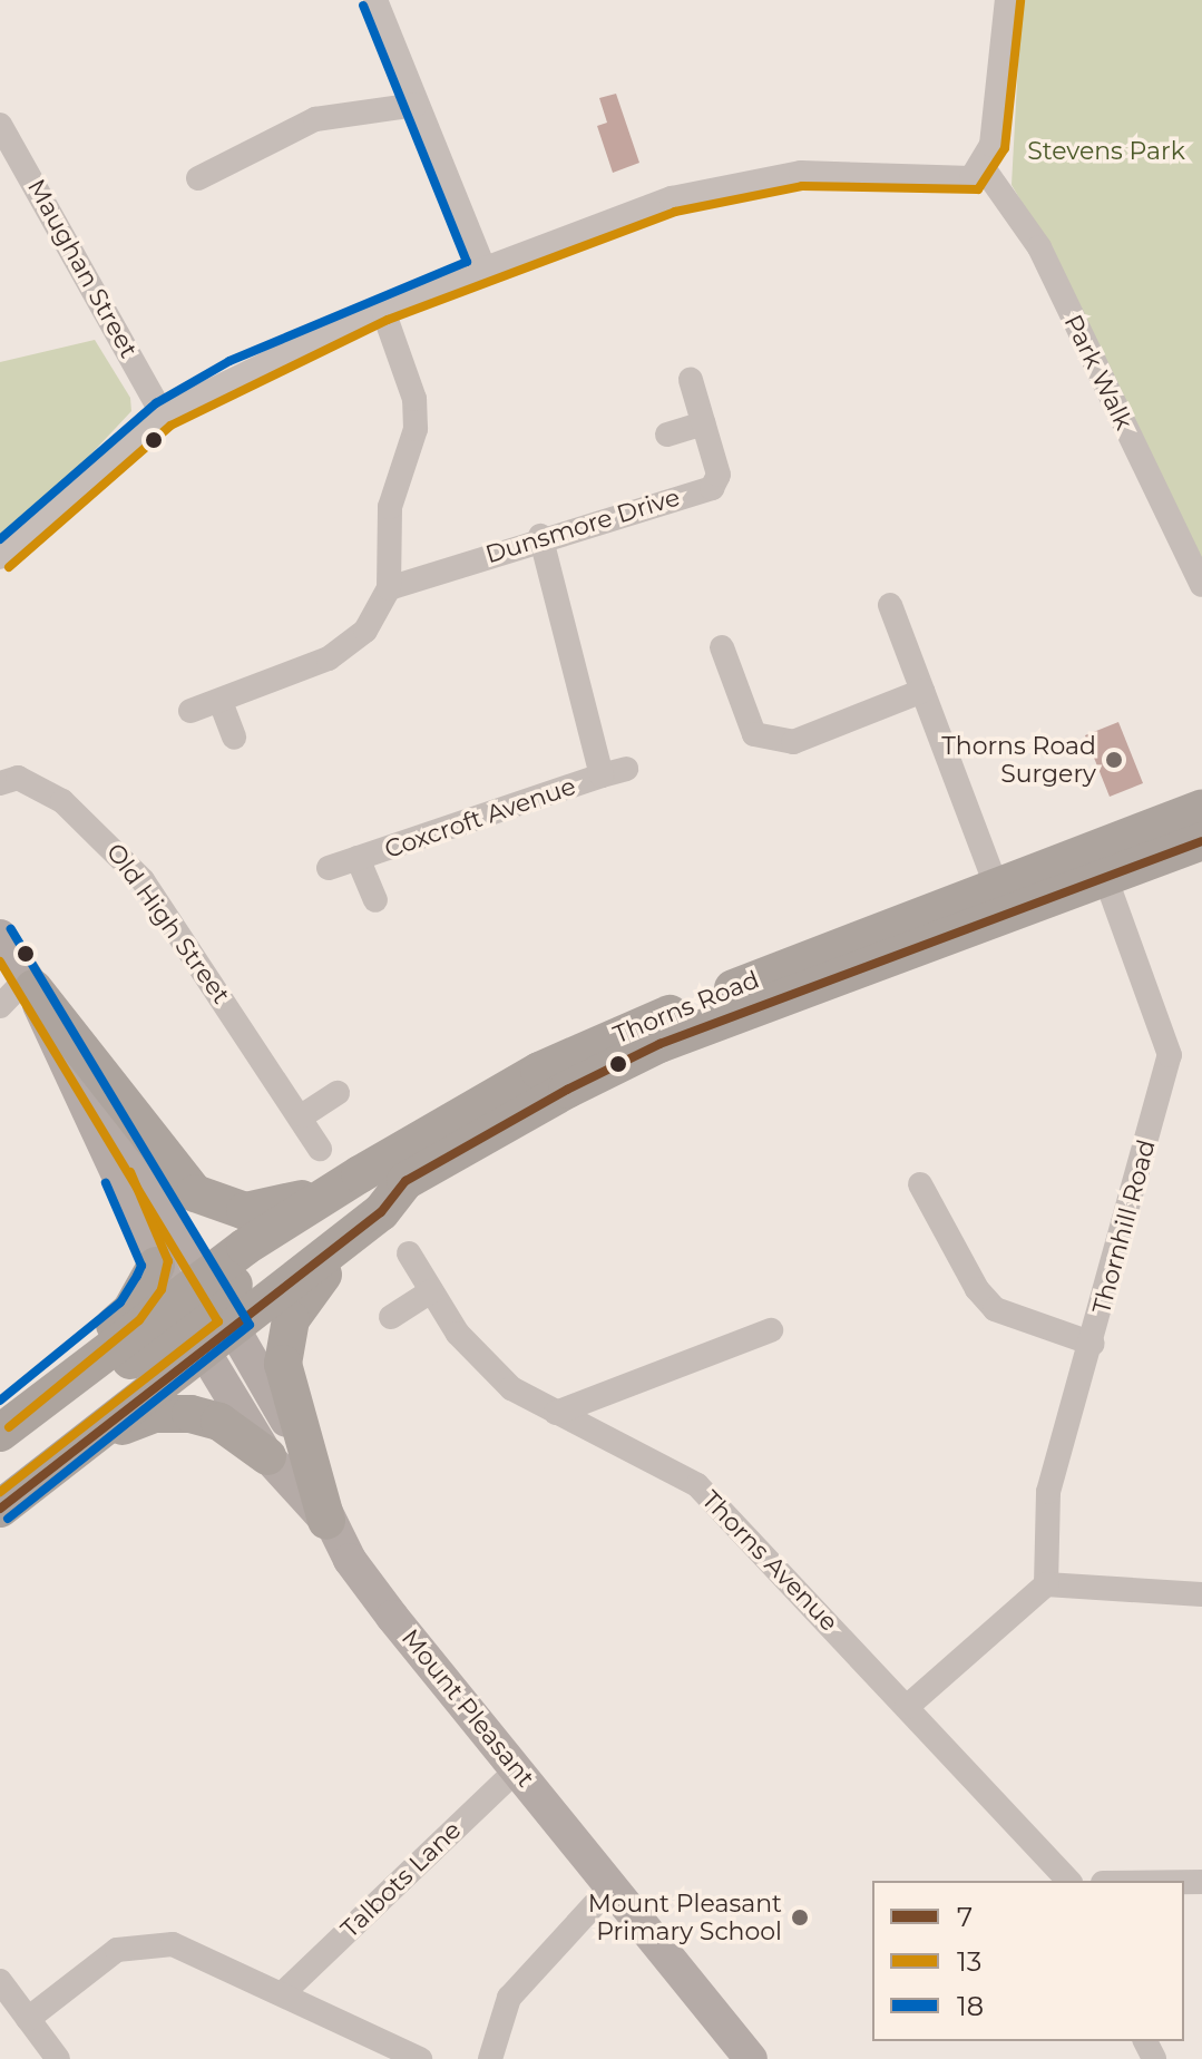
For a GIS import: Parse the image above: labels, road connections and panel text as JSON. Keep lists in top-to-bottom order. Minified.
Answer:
{"streets":{"highway":["Thorns Road"],"main road":["Mount Pleasant"],"street":["Maughan Street","Park Walk","Dunsmore Drive","Coxcroft Avenue","Old High Street","Thornhill Road","Thorns Avenue","Talbots Lane"]},"crossings":[["Dunsmore Drive","Coxcroft Avenue"],["Thorns Road","Thornhill Road"],["Thorns Road","Mount Pleasant"],["Mount Pleasant","Talbots Lane"]],"parks":["Stevens Park"],"places":["Thorns Road Surgery","Mount Pleasant Primary School"],"lines":["transit line 13","transit line 18","transit line 7"],"legend":["7","13","18"]}
